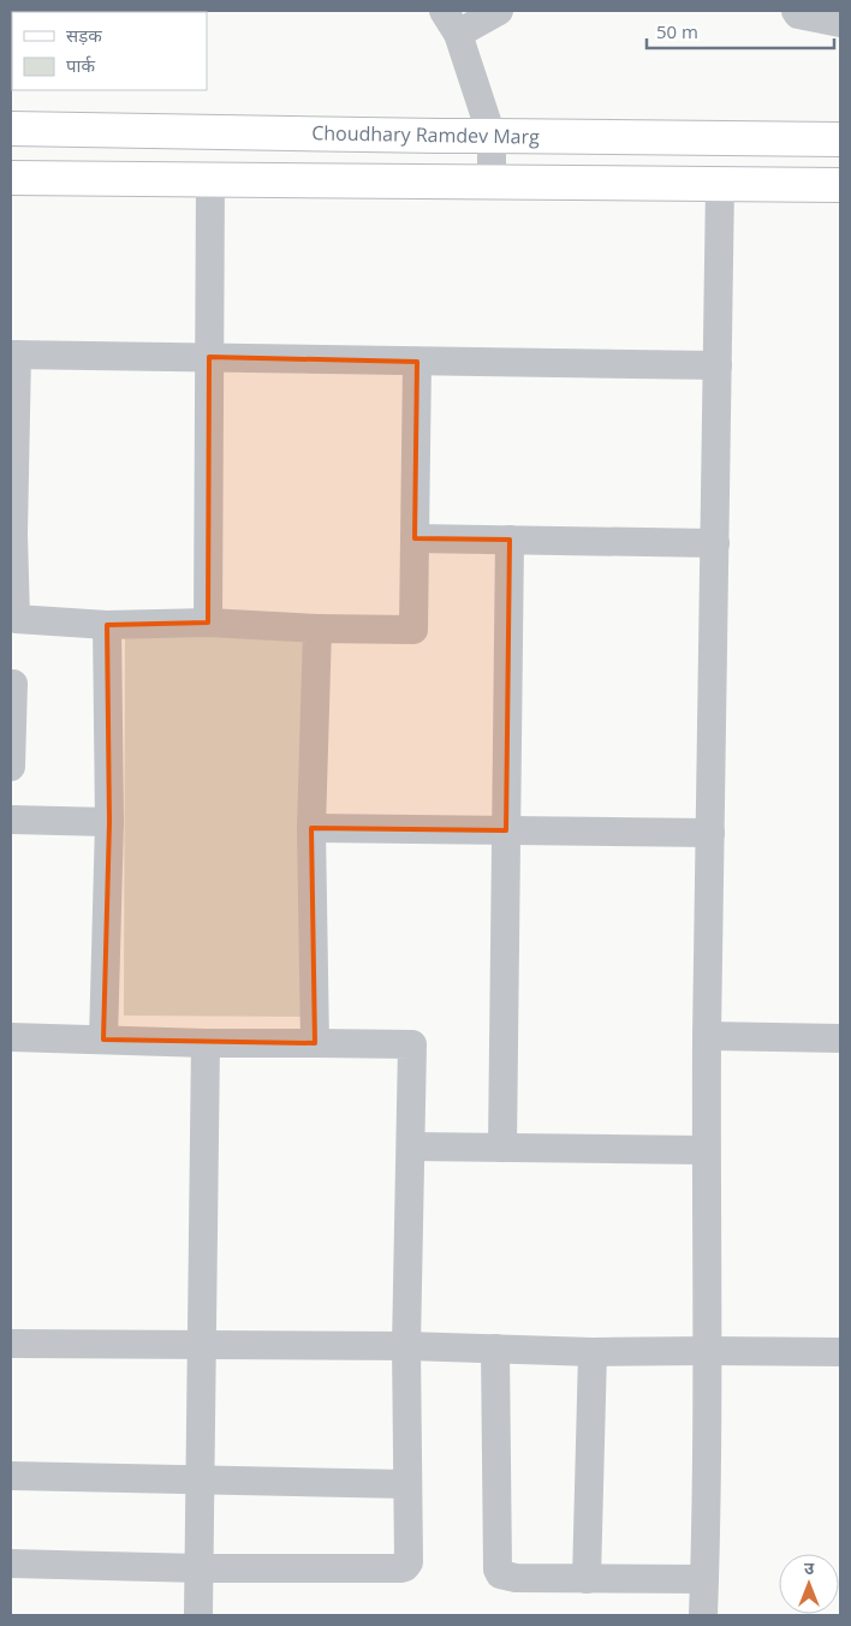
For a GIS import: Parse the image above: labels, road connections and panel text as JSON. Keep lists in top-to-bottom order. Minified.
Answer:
{"streets":{"street":["Choudhary Ramdev Marg"]},"legend":["सड़क","पार्क"],"scale_bar":"50 m","north":"top"}
